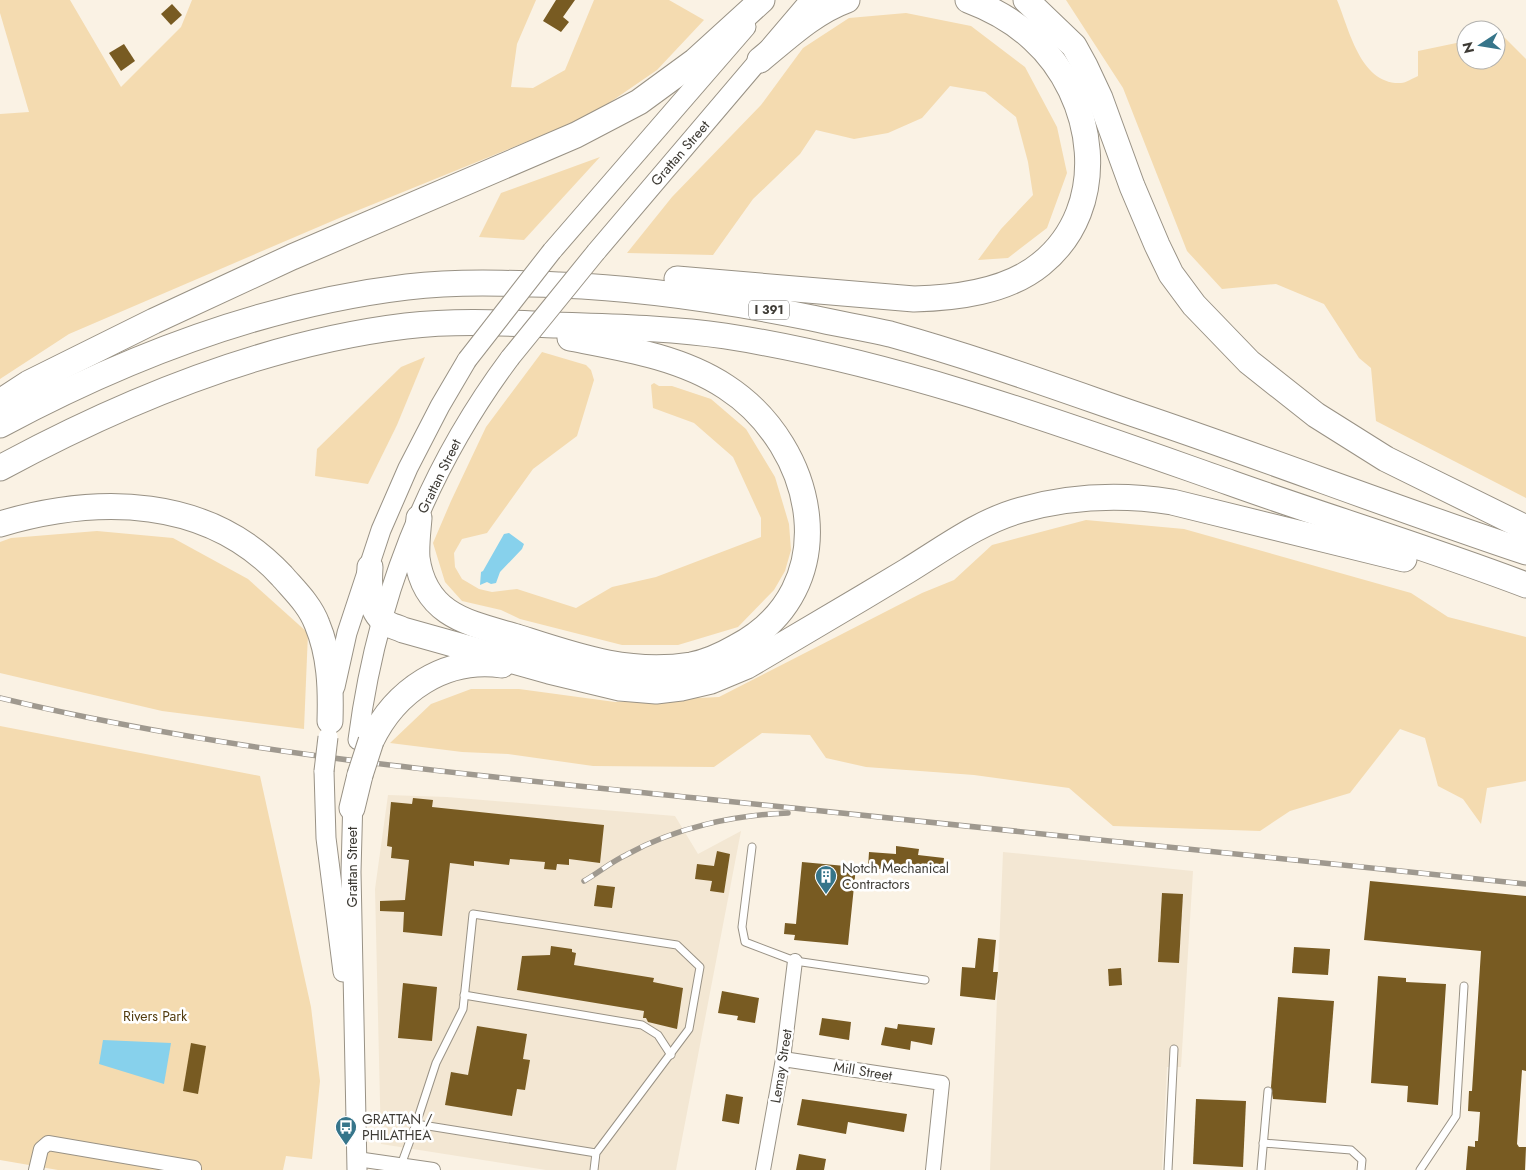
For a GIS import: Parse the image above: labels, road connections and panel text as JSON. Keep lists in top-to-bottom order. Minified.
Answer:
{"streets":{"highway":["I 391"],"main road":["Grattan Street"],"street":["Lemay Street","Mill Street"]},"crossings":[["Lemay Street","Mill Street"]],"parks":["Rivers Park"],"places":{"building":["Notch Mechanical Contractors"],"bus stop":["GRATTAN / PHILATHEA"]},"north":"left"}
